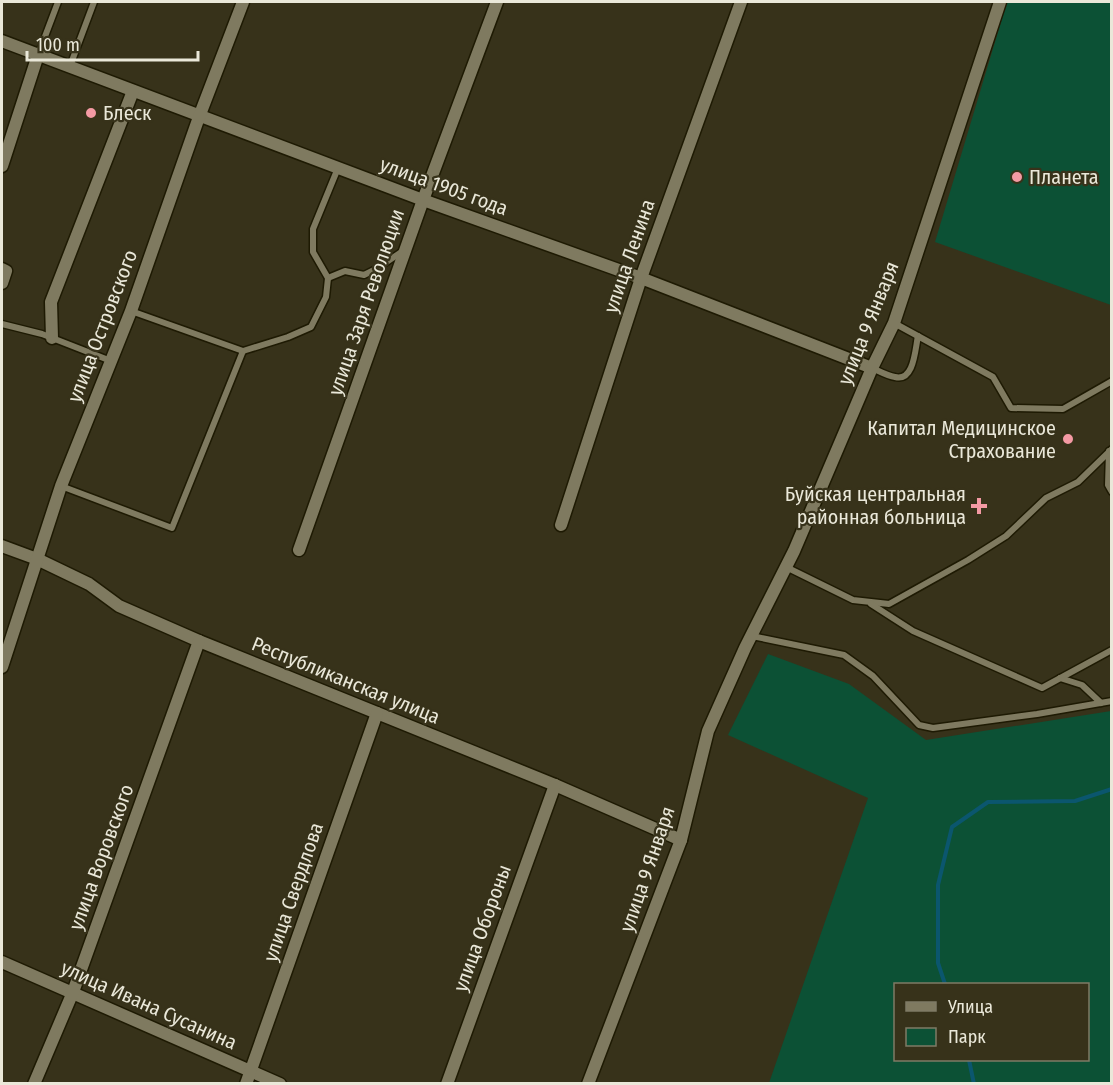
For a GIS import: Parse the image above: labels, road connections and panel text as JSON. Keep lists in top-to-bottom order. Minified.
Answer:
{"streets":{"street":["улица 1905 года","улица Ленина","улица Заря Революции","улица 9 Января","улица Островского","Республиканская улица","улица Воровского","улица Свердлова","улица Обороны","улица Ивана Сусанина"]},"crossings":[["улица 1905 года","улица Ленина"],["улица 1905 года","улица Заря Революции"],["улица 1905 года","улица 9 Января"],["улица 1905 года","улица Островского"],["улица 9 Января","Республиканская улица"],["улица Островского","Республиканская улица"],["Республиканская улица","улица Воровского"],["Республиканская улица","улица Свердлова"],["Республиканская улица","улица Обороны"],["улица Воровского","улица Ивана Сусанина"],["улица Свердлова","улица Ивана Сусанина"]],"places":{"other":["Блеск","Планета","Капитал Медицинское Страхование"],"health":["Буйская центральная районная больница"]},"legend":["Улица","Парк"],"scale_bar":"100 m"}
